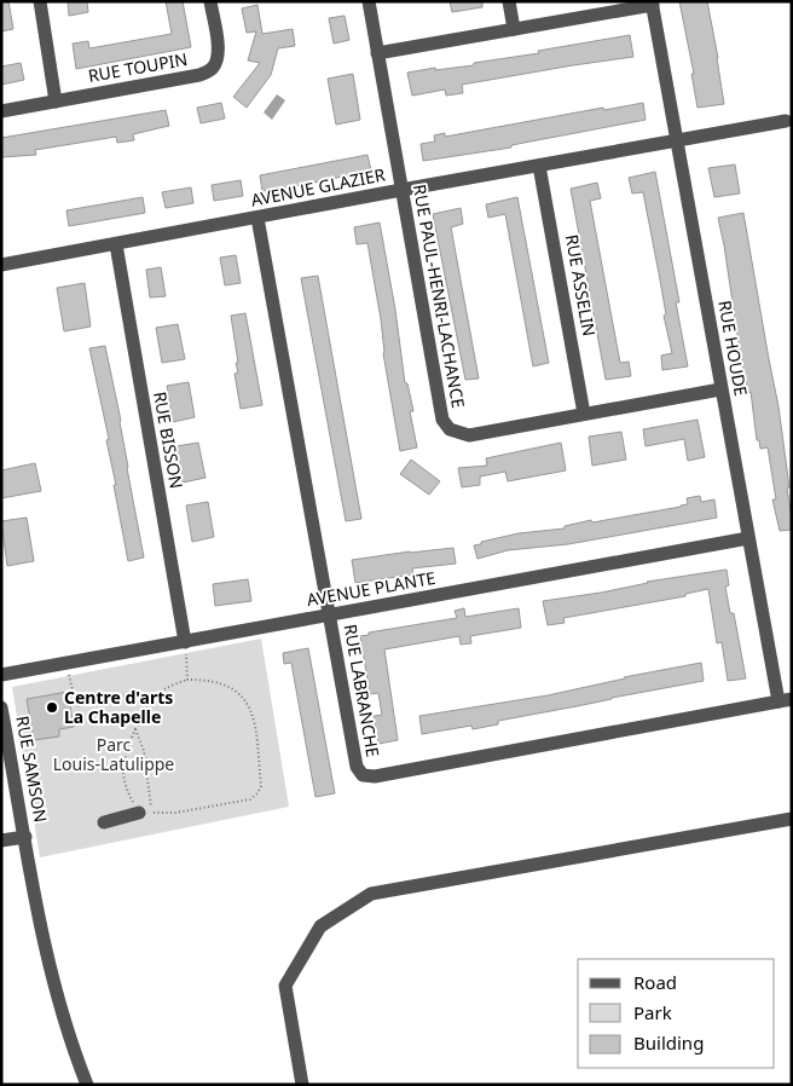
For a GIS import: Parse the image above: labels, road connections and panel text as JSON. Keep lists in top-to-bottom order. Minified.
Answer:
{"streets":{"street":["RUE TOUPIN","AVENUE GLAZIER","RUE ASSELIN","RUE PAUL-HENRI-LACHANCE","RUE HOUDE","RUE BISSON","AVENUE PLANTE","RUE LABRANCHE","RUE SAMSON"]},"crossings":[["AVENUE GLAZIER","RUE ASSELIN"],["AVENUE GLAZIER","RUE PAUL-HENRI-LACHANCE"],["AVENUE GLAZIER","RUE HOUDE"],["AVENUE GLAZIER","RUE BISSON"],["AVENUE GLAZIER","RUE LABRANCHE"],["RUE ASSELIN","RUE PAUL-HENRI-LACHANCE"],["RUE PAUL-HENRI-LACHANCE","RUE HOUDE"],["RUE HOUDE","AVENUE PLANTE"],["RUE HOUDE","RUE LABRANCHE"],["RUE BISSON","AVENUE PLANTE"],["AVENUE PLANTE","RUE LABRANCHE"]],"parks":["Parc Louis-Latulippe"],"places":["Centre d'arts La Chapelle"],"legend":["Road","Park","Building"]}
